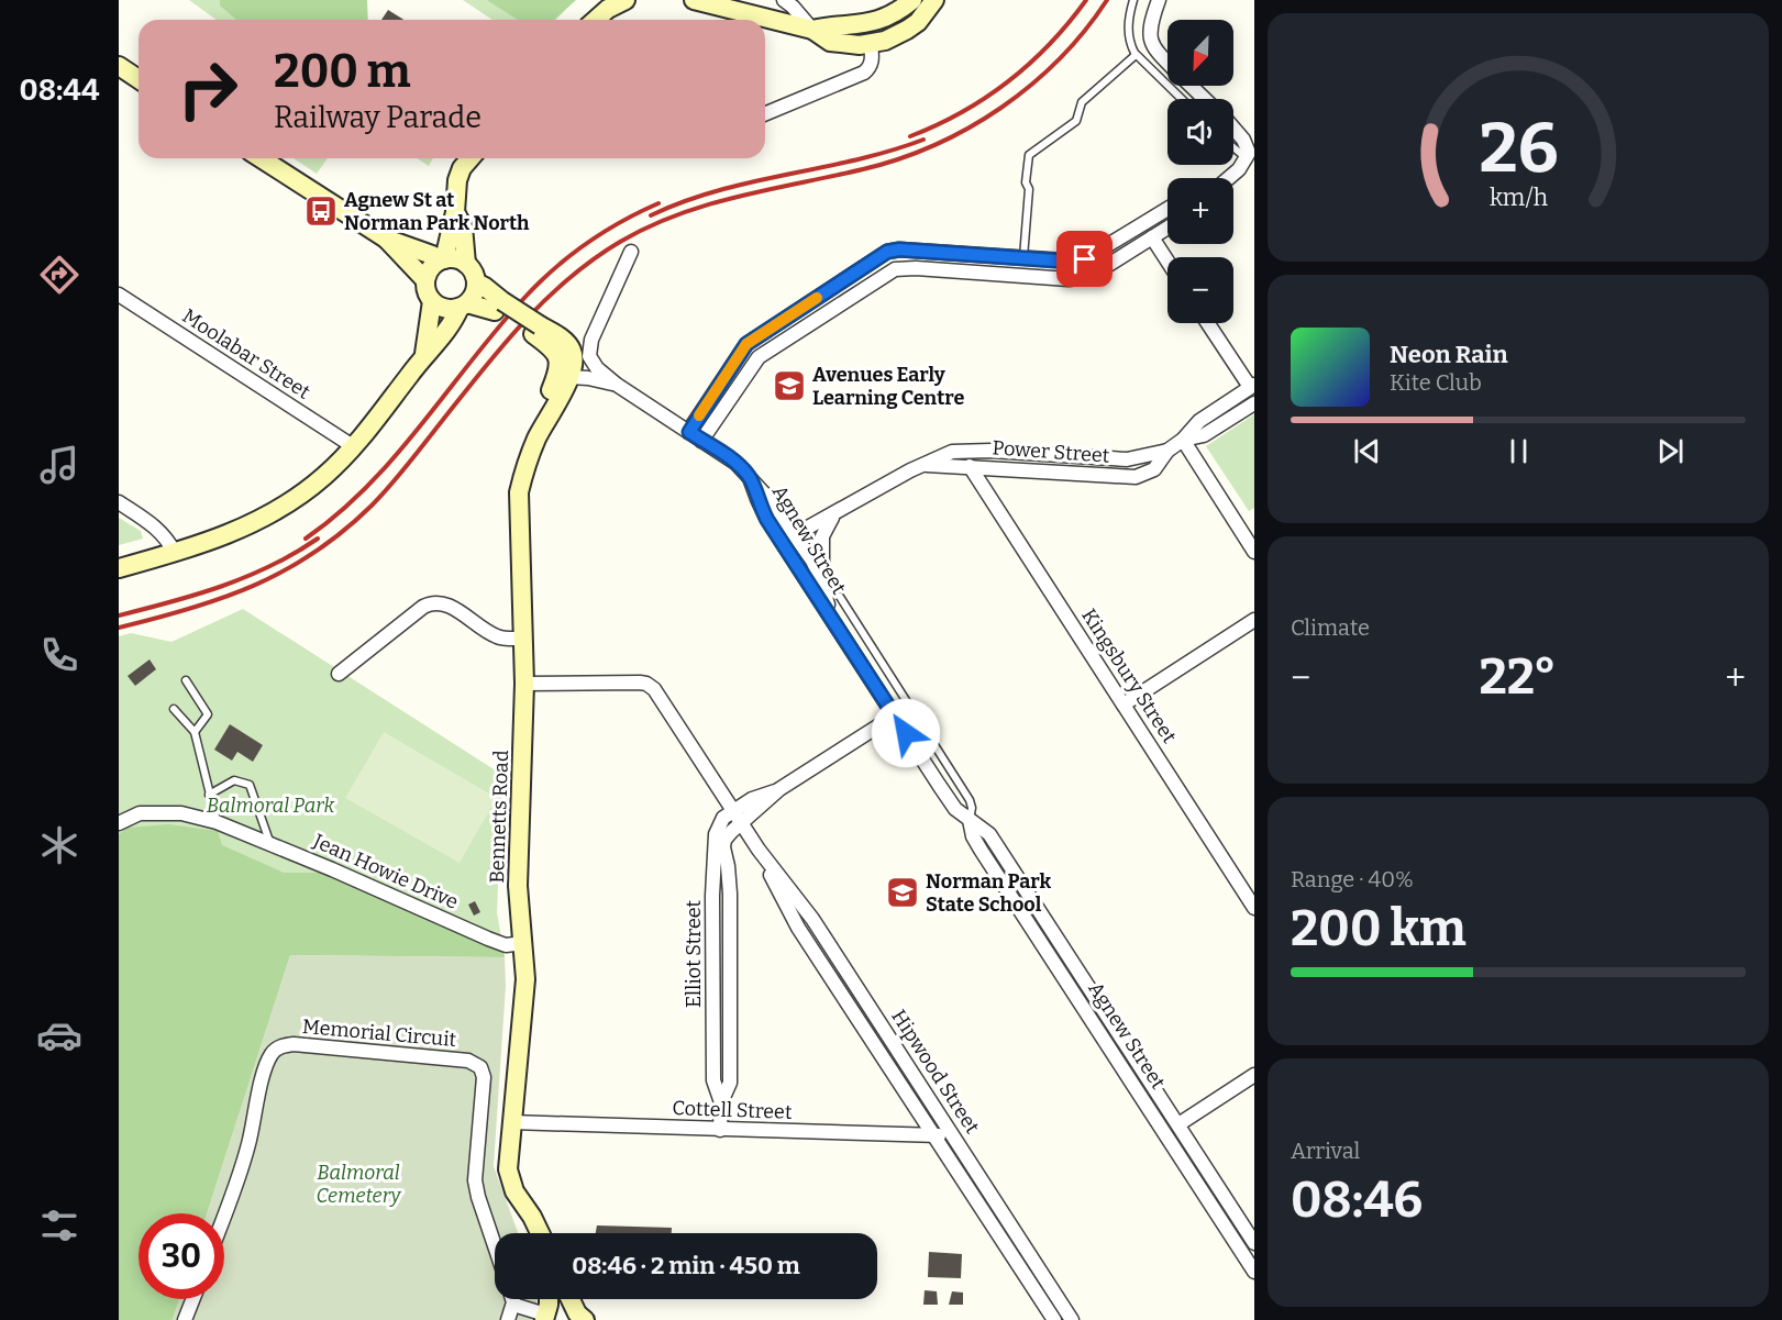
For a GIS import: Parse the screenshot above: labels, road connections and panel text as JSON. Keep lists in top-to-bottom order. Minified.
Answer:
{"streets":{"main road":["Bennetts Road"],"street":["Moolabar Street","Power Street","Agnew Street","Kingsbury Street","Jean Howie Drive","Elliot Street","Memorial Circuit","Hipwood Street","Cottell Street"]},"crossings":[["Power Street","Agnew Street"],["Power Street","Kingsbury Street"],["Agnew Street","Bennetts Road"],["Agnew Street","Elliot Street"],["Bennetts Road","Jean Howie Drive"],["Bennetts Road","Hipwood Street"],["Bennetts Road","Cottell Street"],["Elliot Street","Hipwood Street"],["Elliot Street","Cottell Street"],["Hipwood Street","Cottell Street"]],"parks":["Balmoral Park","Balmoral Cemetery"],"places":{"bus stop":["Agnew St at Norman Park North"],"school or university":["Avenues Early Learning Centre","Norman Park State School"]},"north":"bottom left","page":{"tabs":"08:44","map_buttons":["+","−"],"turn":["200 m","Railway Parade"],"song":["Neon Rain","Kite Club"],"tile":["Climate",["Range · 40%","200 km"],["Arrival","08:46"]],"heat":["−","22°","+"],"limit":"30","trip":"08:46 · 2 min · 450 m","gauge":["26","km/h"]}}
